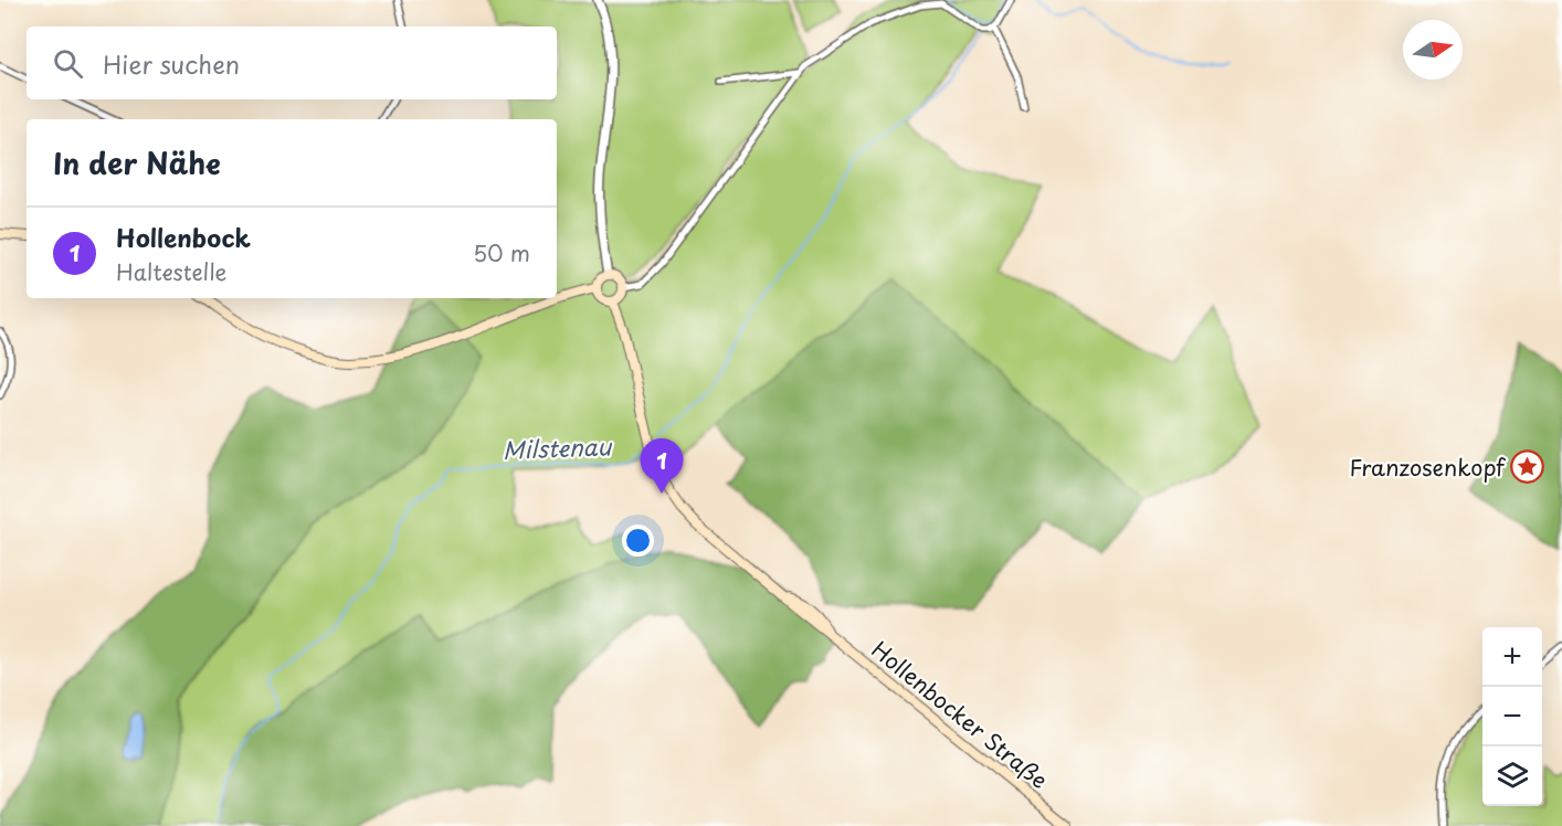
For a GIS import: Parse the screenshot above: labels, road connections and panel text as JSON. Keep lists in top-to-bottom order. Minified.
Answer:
{"streets":{"main road":["Hollenbocker Straße"]},"water":["Milstenau"],"places":{"place":["Franzosenkopf"]},"north":"right","page":{"search":"Hier suchen","heading":"In der Nähe","list":[{"mark":"1","name":"Hollenbock","note":"Haltestelle","value":"50 m"}],"pins":"1","map_buttons":["+","−"]}}
